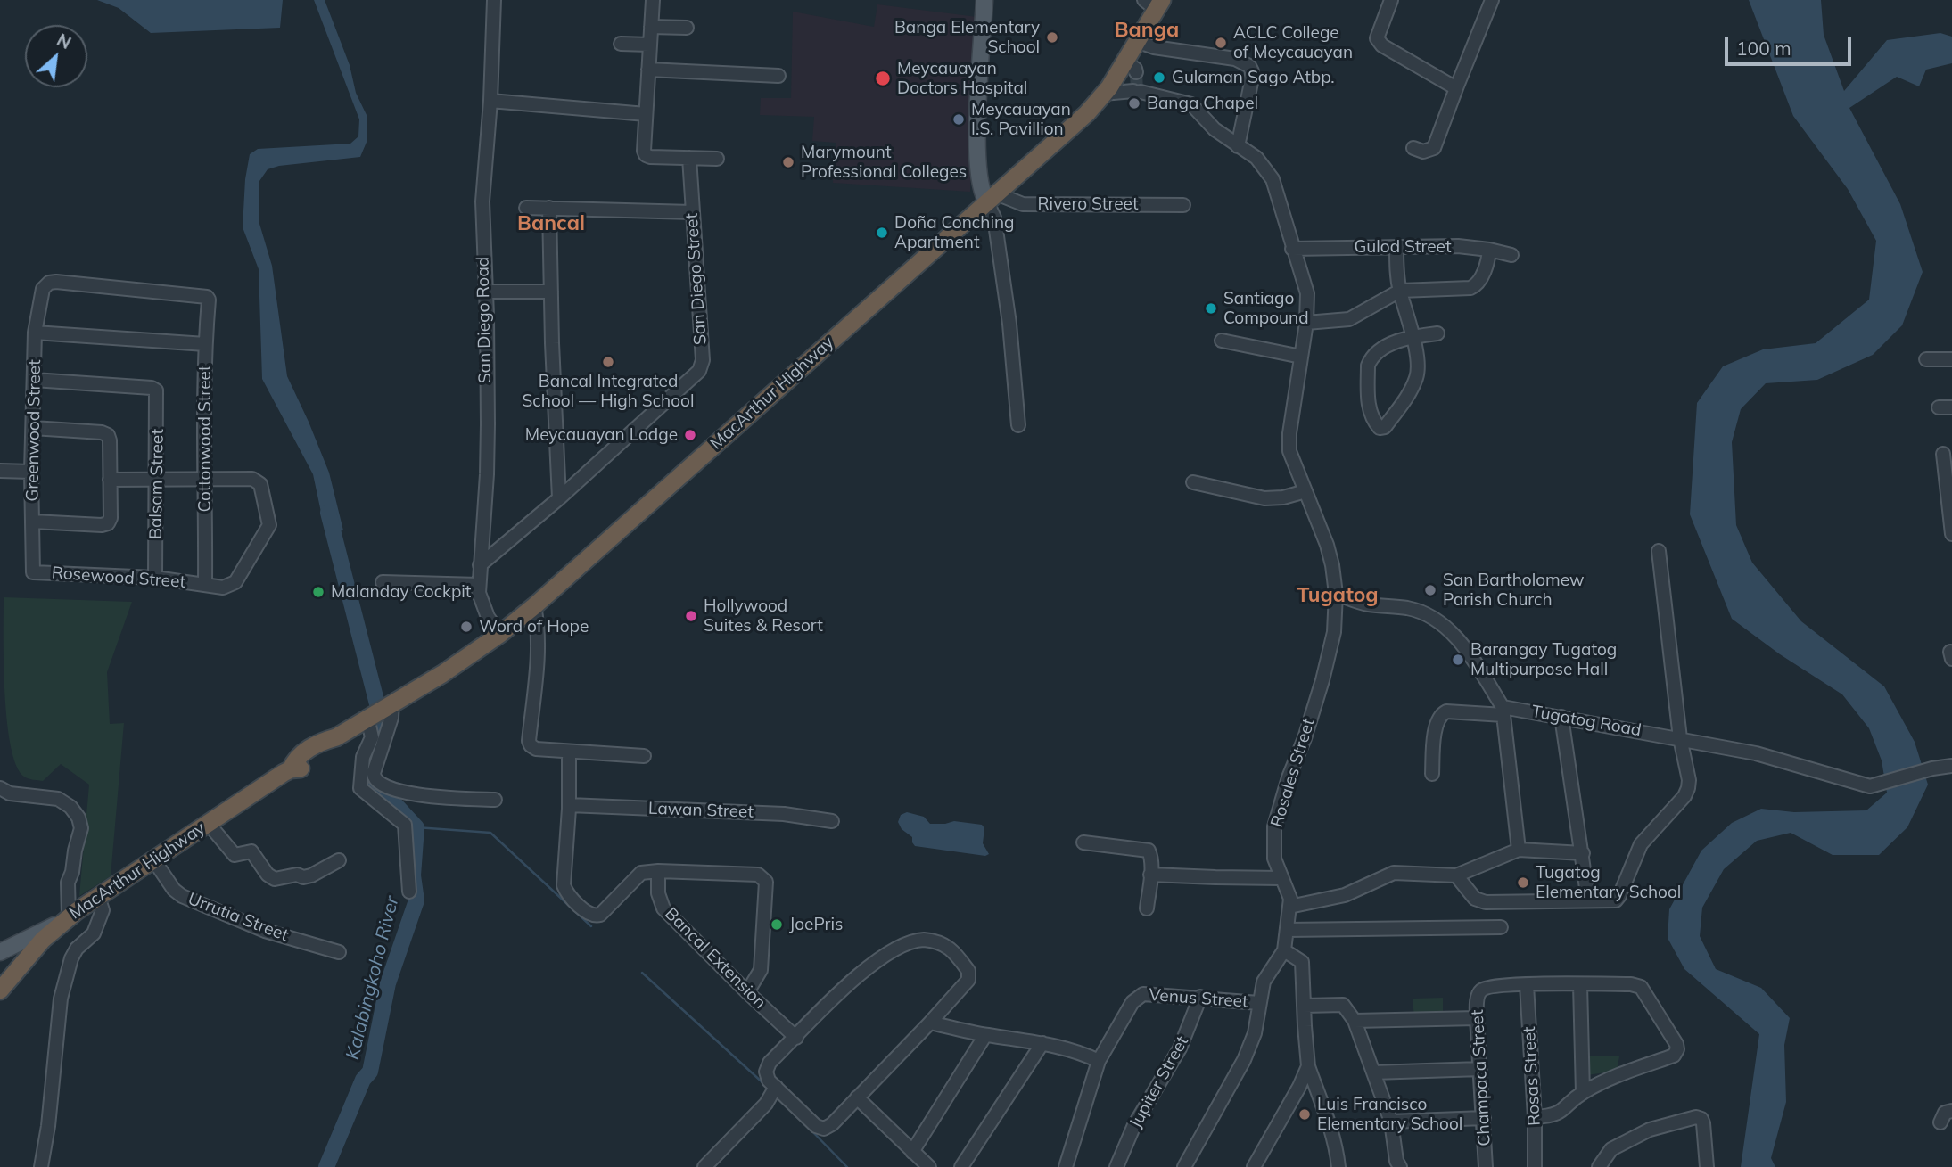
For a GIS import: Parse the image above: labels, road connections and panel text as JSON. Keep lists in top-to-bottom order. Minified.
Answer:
{"streets":{"highway":["MacArthur Highway"],"street":["Rivero Street","Gulod Street","San Diego Street","San Diego Road","Greenwood Street","Cottonwood Street","Balsam Street","Rosewood Street","Tugatog Road","Rosales Street","Lawan Street","Urrutia Street","Bancal Extension","Venus Street","Rosas Street","Champaca Street","Jupiter Street"]},"crossings":[["Rivero Street","MacArthur Highway"],["Gulod Street","Rosales Street"],["San Diego Street","San Diego Road"],["San Diego Road","MacArthur Highway"],["MacArthur Highway","Rosales Street"],["MacArthur Highway","Urrutia Street"],["Greenwood Street","Cottonwood Street"],["Greenwood Street","Balsam Street"],["Greenwood Street","Rosewood Street"],["Cottonwood Street","Rosewood Street"],["Balsam Street","Rosewood Street"],["Venus Street","Jupiter Street"],["Rosas Street","Champaca Street"]],"districts":["Banga","Bancal","Tugatog"],"water":["Kalabingkoho River"],"places":["Banga Elementary School","ACLC College of Meycauayan","Gulaman Sago Atbp.","Meycauayan Doctors Hospital","Banga Chapel","Meycauayan I.S. Pavillion","Marymount Professional Colleges","Doña Conching Apartment","Santiago Compound","Bancal Integrated School — High School","Meycauayan Lodge","San Bartholomew Parish Church","Malanday Cockpit","Hollywood Suites & Resort","Word of Hope","Barangay Tugatog Multipurpose Hall","Tugatog Elementary School","JoePris","Luis Francisco Elementary School"],"scale_bar":"100 m","north":"top right"}
